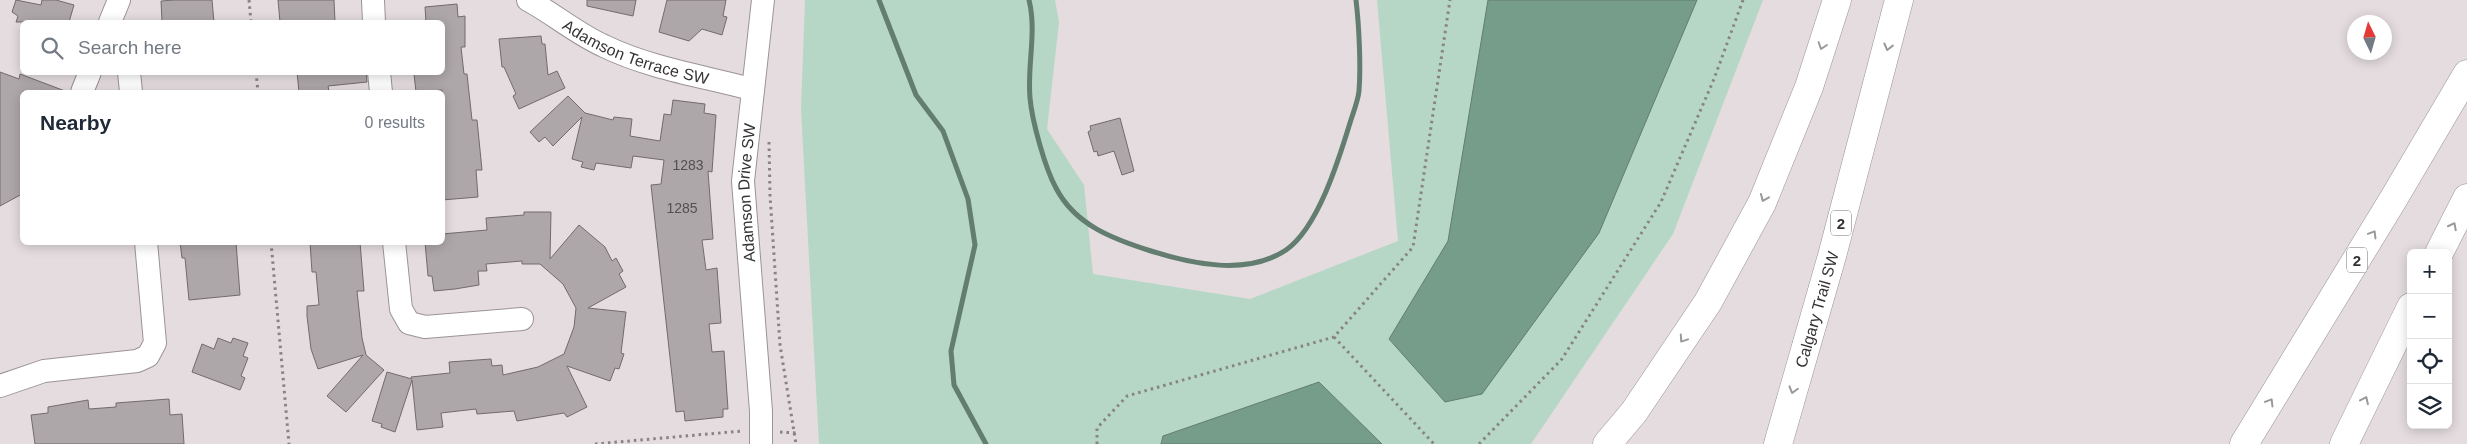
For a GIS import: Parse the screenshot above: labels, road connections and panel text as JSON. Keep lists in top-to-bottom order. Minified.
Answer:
{"streets":{"highway":["2","Calgary Trail SW"],"street":["Adamson Terrace SW","Adamson Drive SW"]},"crossings":[["Adamson Terrace SW","Adamson Drive SW"]],"house_numbers":["1283","1285"],"north":"top","page":{"search":"Search here","heading":["Nearby","0 results"],"map_buttons":["+","−"]}}
